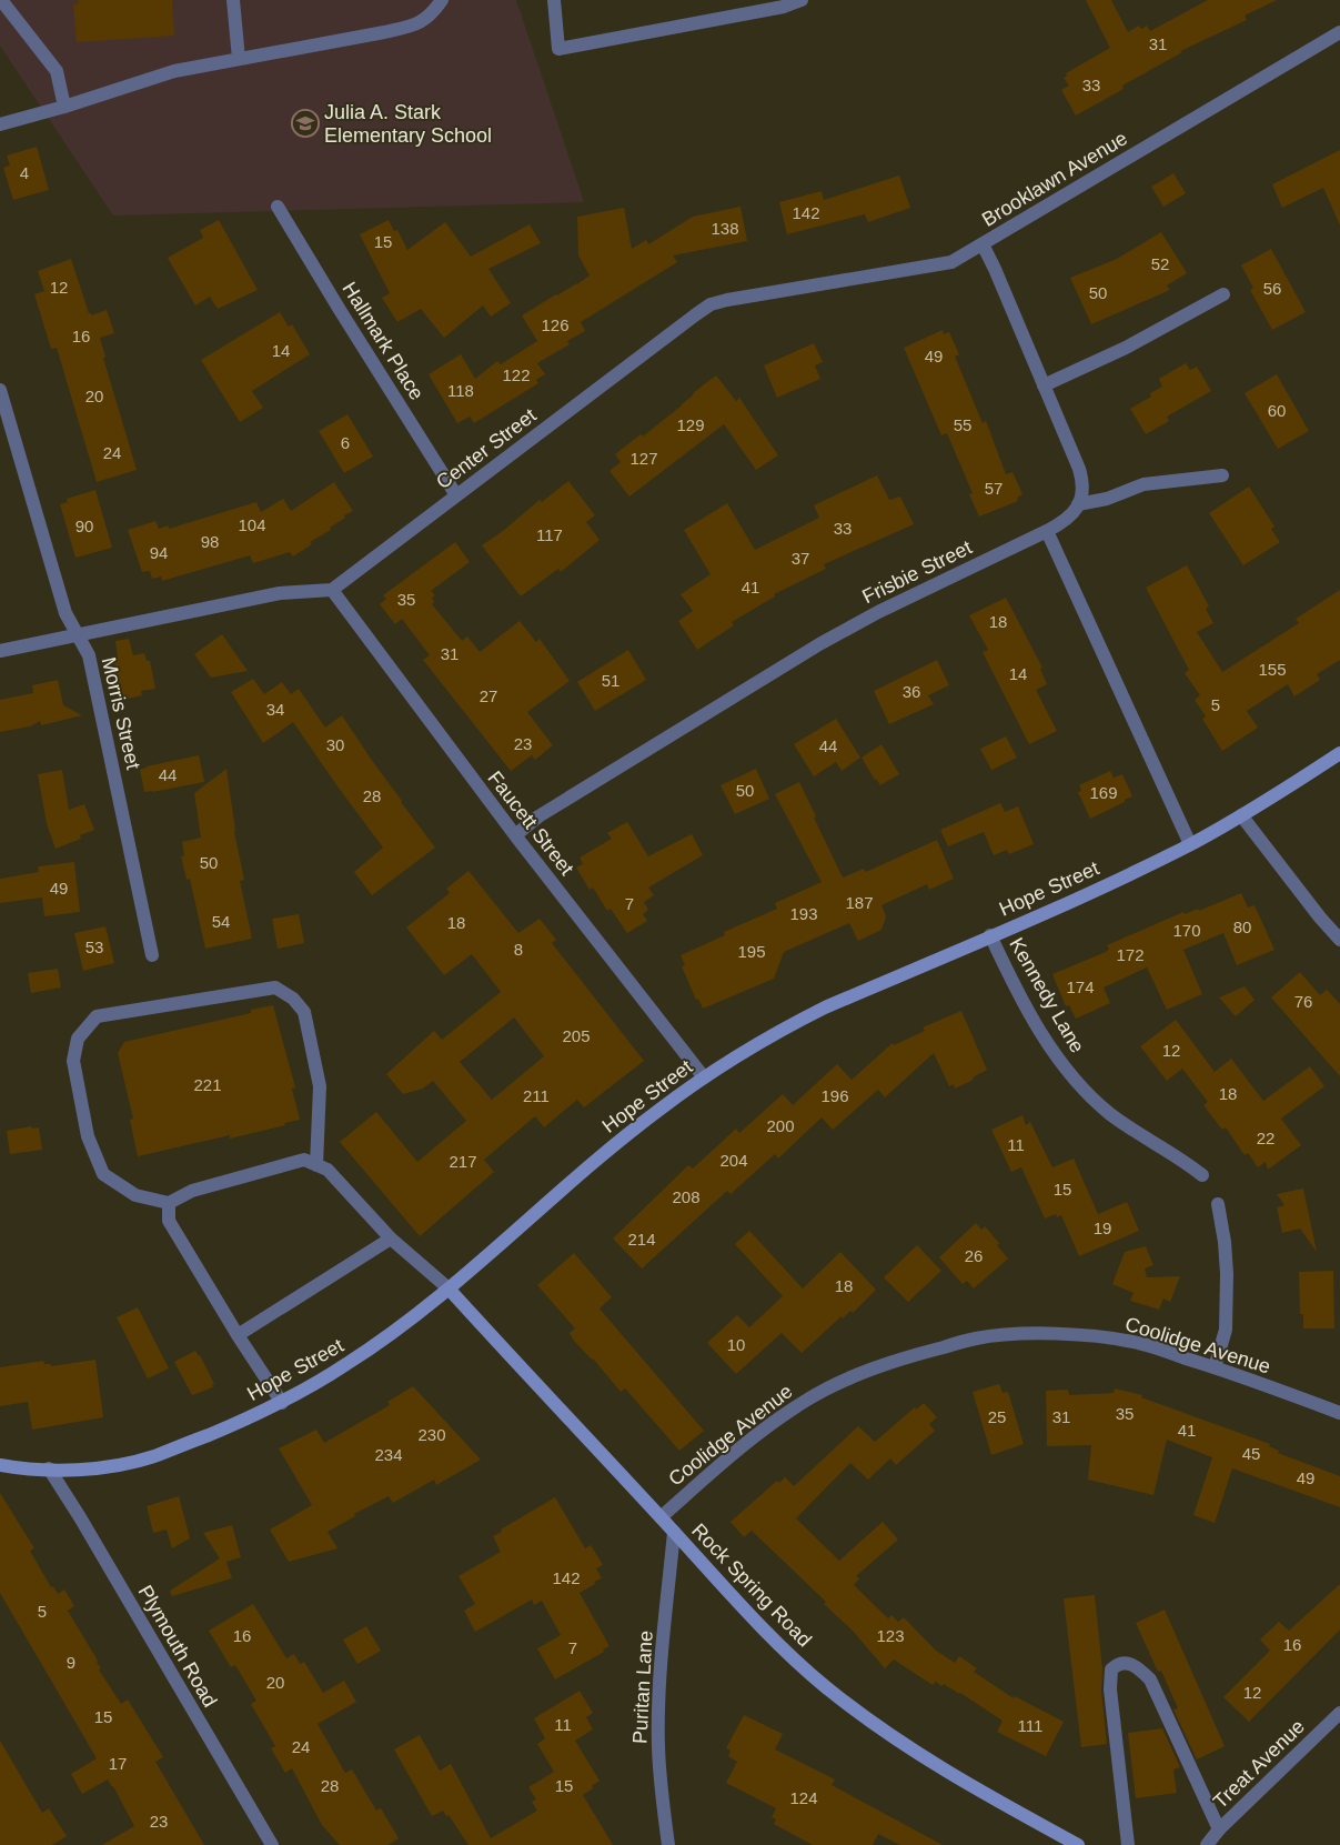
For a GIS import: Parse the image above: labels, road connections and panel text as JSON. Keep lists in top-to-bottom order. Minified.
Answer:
{"streets":{"main road":["Hope Street","Rock Spring Road"],"street":["Brooklawn Avenue","Hallmark Place","Center Street","Frisbie Street","Morris Street","Faucett Street","Kennedy Lane","Coolidge Avenue","Plymouth Road","Puritan Lane","Treat Avenue"]},"crossings":[["Brooklawn Avenue","Center Street"],["Hallmark Place","Center Street"],["Center Street","Faucett Street"],["Frisbie Street","Faucett Street"],["Faucett Street","Hope Street"],["Hope Street","Kennedy Lane"],["Hope Street","Rock Spring Road"],["Hope Street","Plymouth Road"],["Coolidge Avenue","Rock Spring Road"],["Rock Spring Road","Puritan Lane"]],"places":{"school or university":["Julia A. Stark Elementary School"]},"house_numbers":["31","33","4","142","138","15","52","12","56","50","126","16","14","49","122","118","20","60","129","55","6","24","127","57","104","90","33","117","98","94","37","41","35","18","31","155","14","51","36","27","5","34","23","30","44","44","50","169","28","50","49","187","7","193","54","18","80","170","53","8","195","172","174","76","205","12","221","18","211","196","200","22","11","204","217","15","208","19","214","26","18","10","35","25","31","41","230","45","234","49","142","5","16","123","16","7","9","20","12","15","11","111","24","17","28","15","124","23"]}
